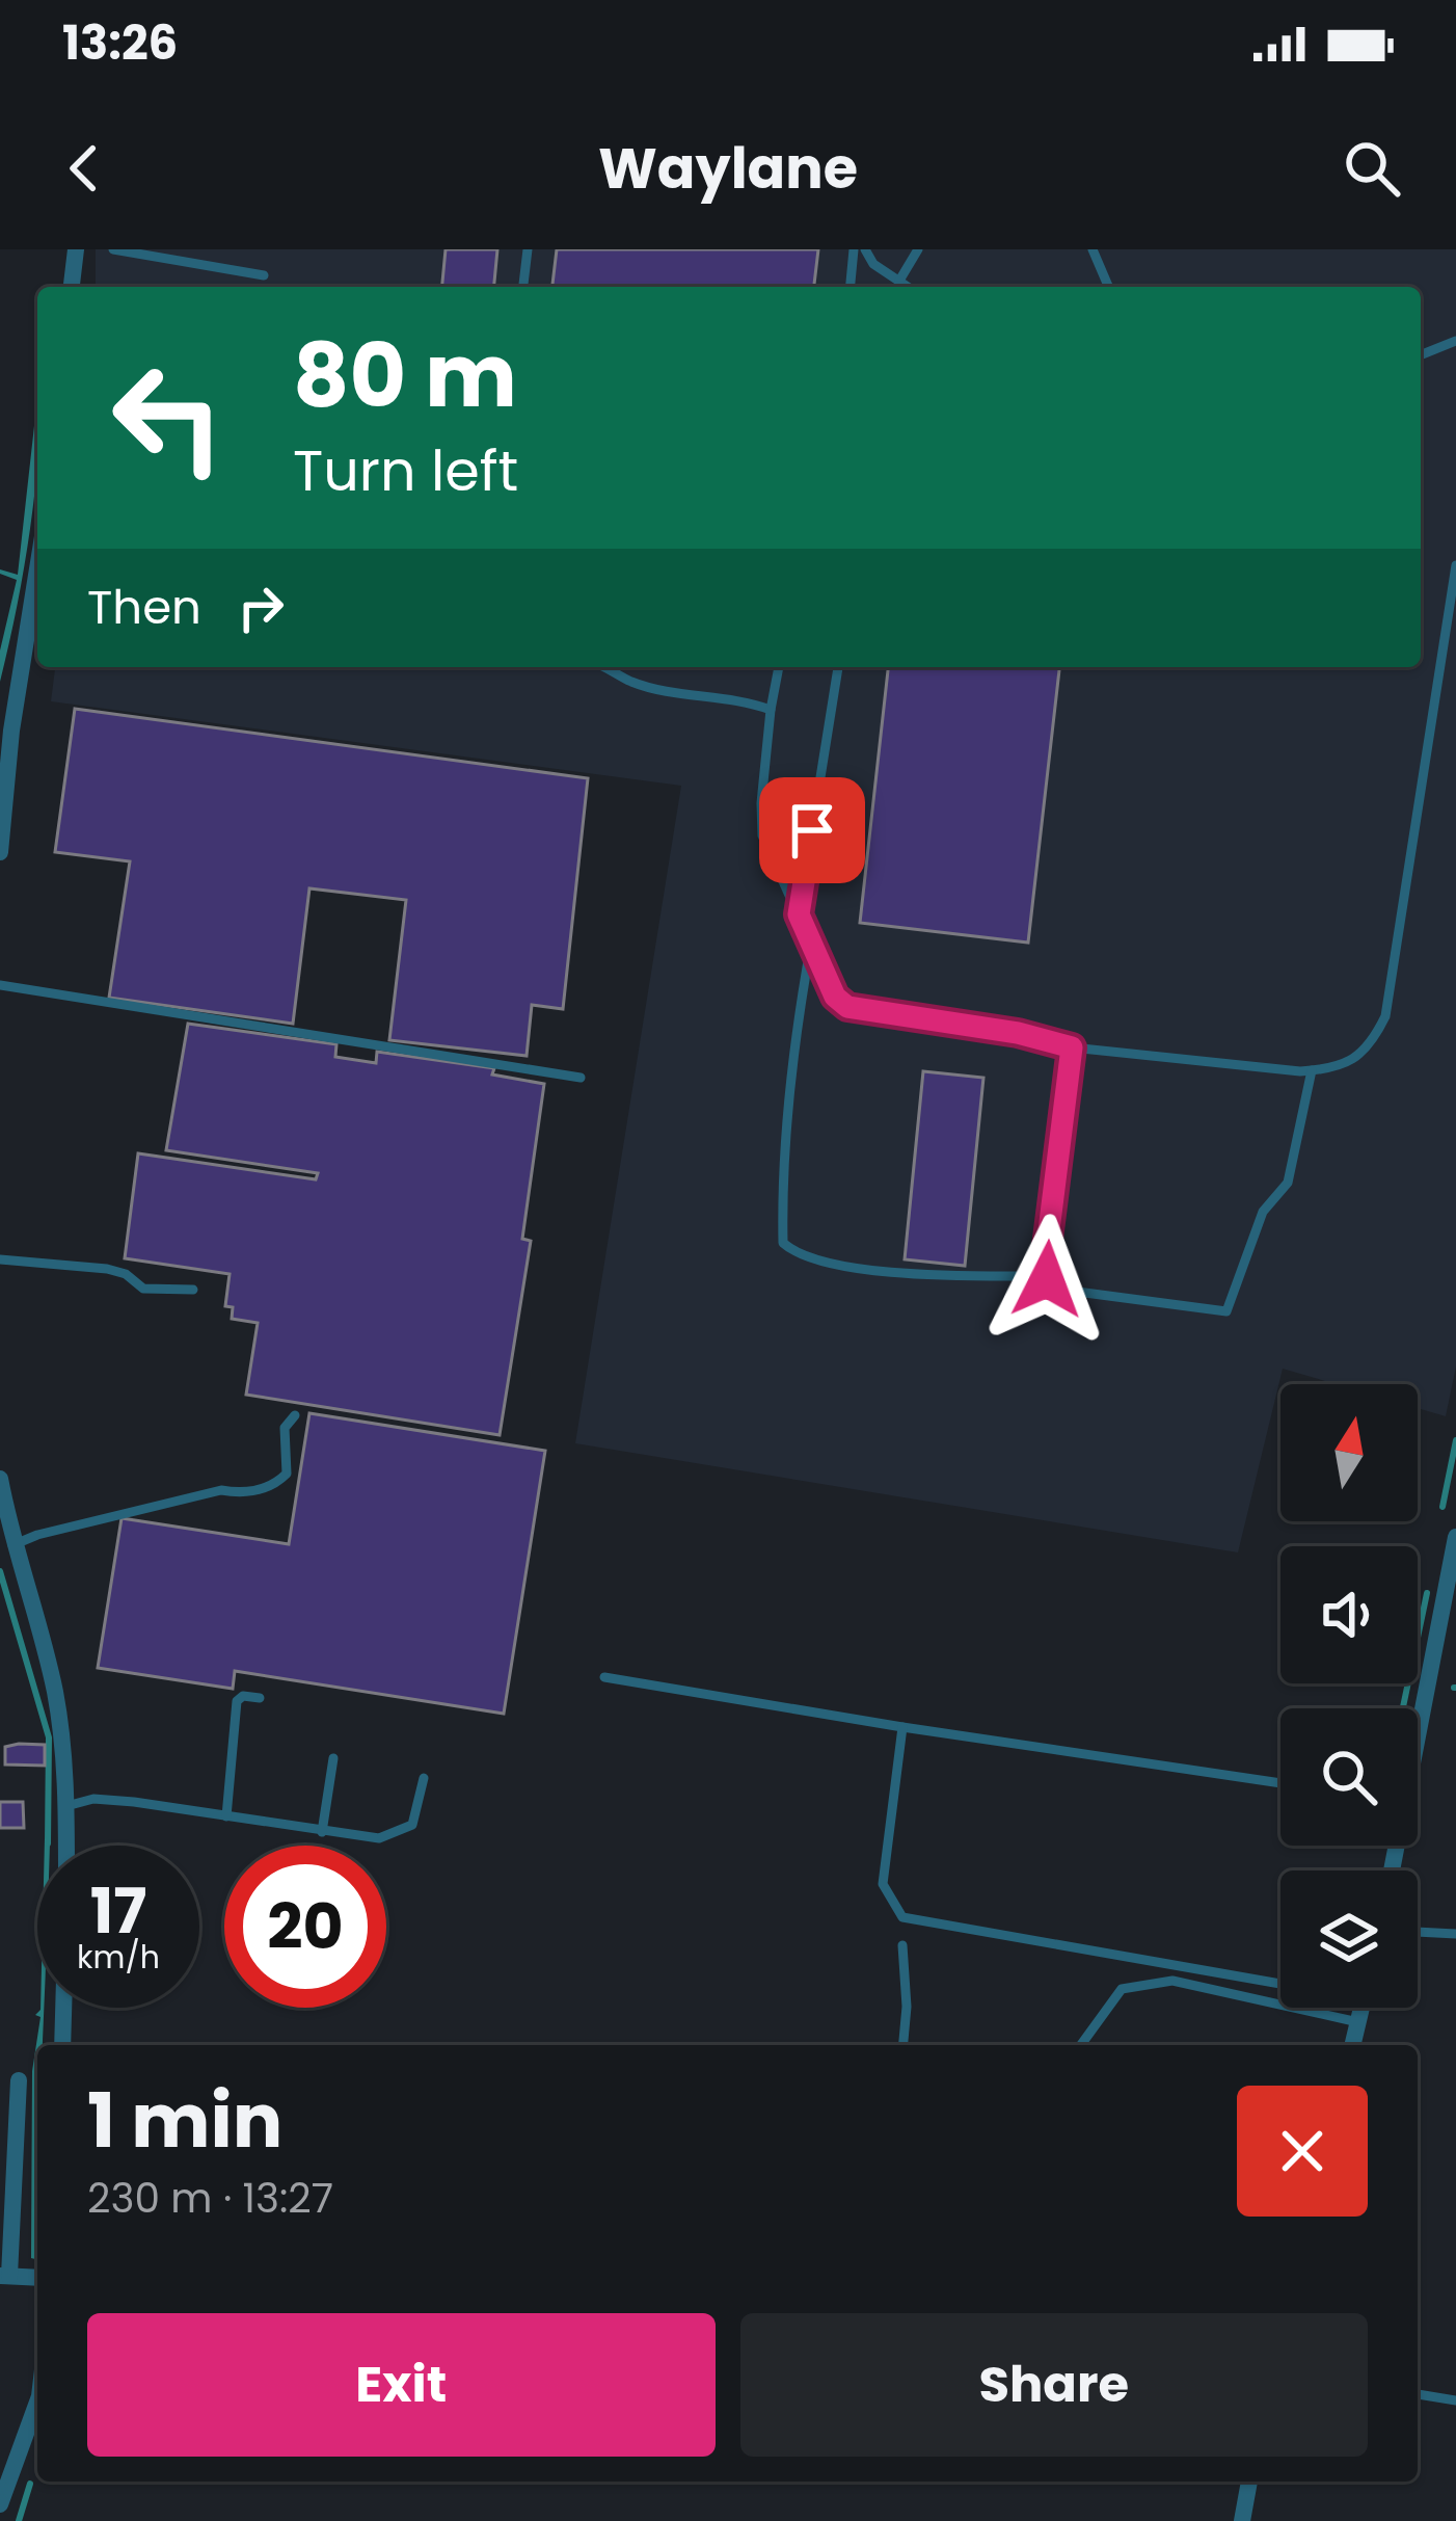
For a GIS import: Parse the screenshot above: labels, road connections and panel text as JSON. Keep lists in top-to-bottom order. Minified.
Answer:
{"north":"top","page":{"status":"13:26","header":"Waylane","turn":["80 m","Turn left"],"then":"Then","speed":"17 km/h","limit":"20","heading":["1 min","230 m · 13:27"],"buttons":["Exit","Share"]}}
